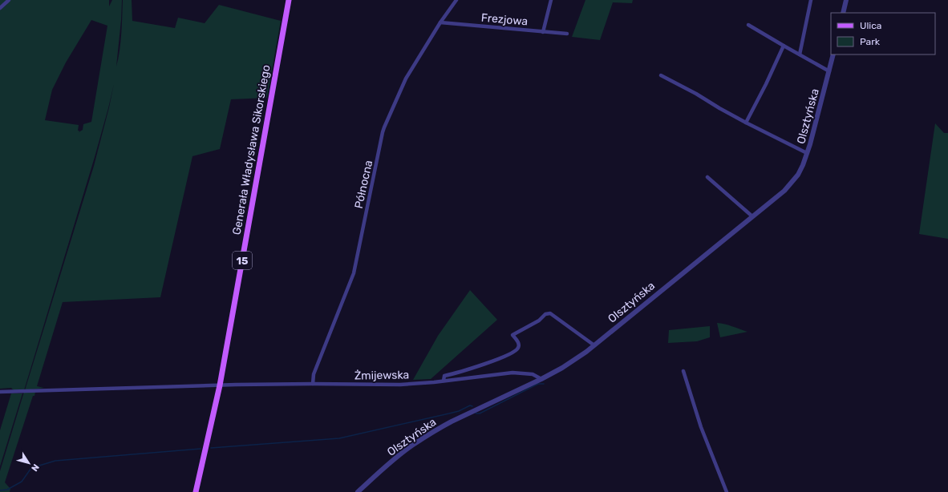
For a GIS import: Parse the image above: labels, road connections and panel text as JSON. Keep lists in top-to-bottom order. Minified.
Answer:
{"streets":{"main road":["Generała Władysława Sikorskiego","15"],"street":["Frezjowa","Olsztyńska","Północna","Żmijewska"]},"crossings":[["Frezjowa","Północna"],["Olsztyńska","Żmijewska"],["Generała Władysława Sikorskiego","Żmijewska"],["Północna","Żmijewska"]],"legend":["Ulica","Park"],"north":"bottom right"}
